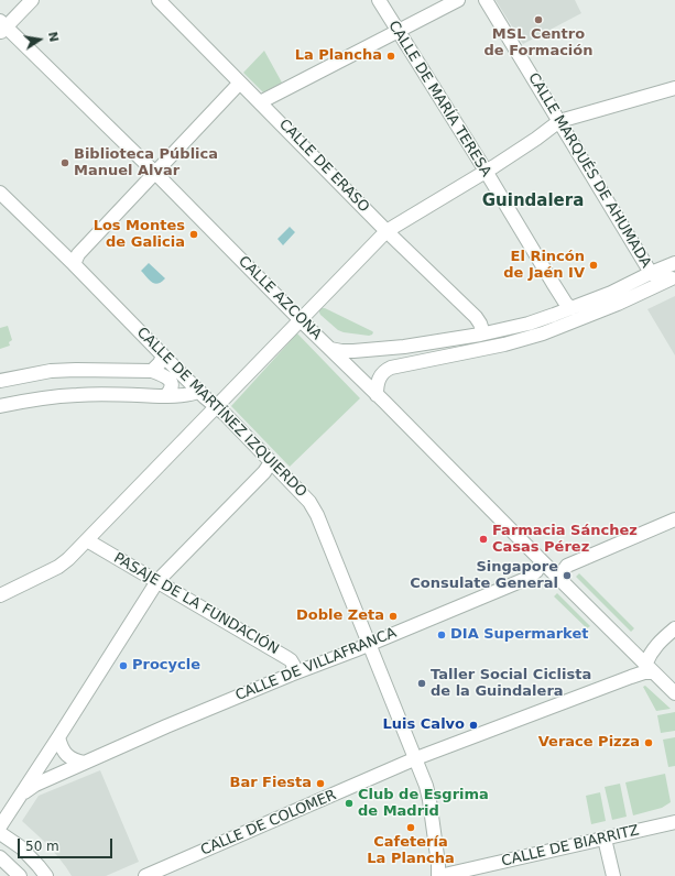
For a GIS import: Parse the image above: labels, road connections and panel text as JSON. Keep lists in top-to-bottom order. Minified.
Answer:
{"streets":{"street":["CALLE DE MARÍA TERESA","CALLE DE ERASO","CALLE MARQUÉS DE AHUMADA","CALLE AZCONA","CALLE DE MARTÍNEZ IZQUIERDO","PASAJE DE LA FUNDACIÓN","CALLE DE VILLAFRANCA","CALLE DE COLOMER","CALLE DE BIARRITZ"]},"crossings":[["CALLE AZCONA","CALLE DE VILLAFRANCA"],["CALLE AZCONA","CALLE DE COLOMER"],["CALLE DE MARTÍNEZ IZQUIERDO","CALLE DE VILLAFRANCA"],["CALLE DE MARTÍNEZ IZQUIERDO","CALLE DE COLOMER"],["CALLE DE MARTÍNEZ IZQUIERDO","CALLE DE BIARRITZ"],["PASAJE DE LA FUNDACIÓN","CALLE DE VILLAFRANCA"]],"districts":["Guindalera"],"places":["MSL Centro de Formación","La Plancha","Biblioteca Pública Manuel Alvar","Los Montes de Galicia","El Rincón de Jaén IV","Farmacia Sánchez Casas Pérez","Singapore Consulate General","Doble Zeta","DIA Supermarket","Procycle","Taller Social Ciclista de la Guindalera","Luis Calvo","Verace Pizza","Bar Fiesta","Club de Esgrima de Madrid","Cafetería La Plancha"],"scale_bar":"50 m","north":"right"}
